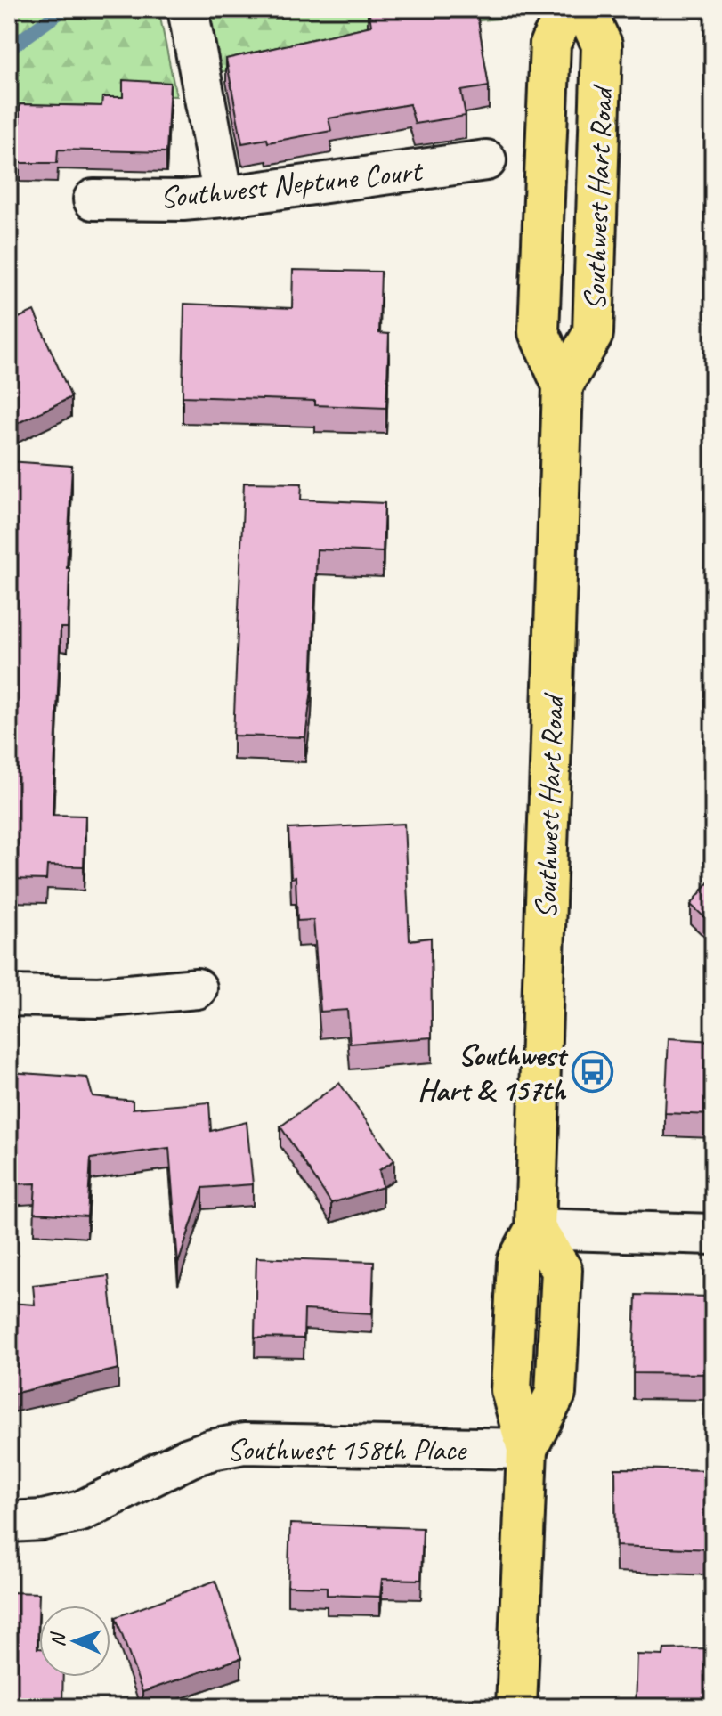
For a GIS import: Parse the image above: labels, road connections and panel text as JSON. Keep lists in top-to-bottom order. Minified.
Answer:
{"streets":{"main road":["Southwest Hart Road"],"street":["Southwest Neptune Court","Southwest 158th Place"]},"crossings":[["Southwest Hart Road","Southwest 158th Place"]],"places":{"bus stop":["Southwest Hart & 157th"]},"north":"left"}
